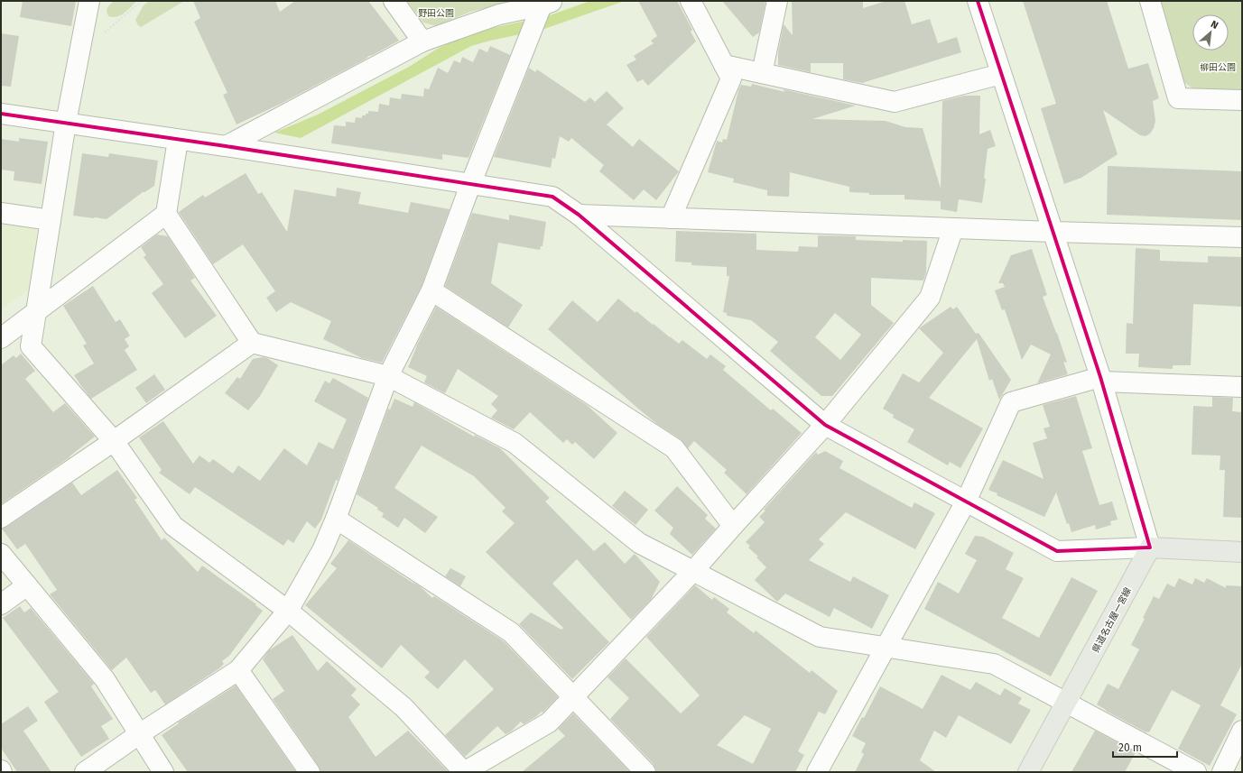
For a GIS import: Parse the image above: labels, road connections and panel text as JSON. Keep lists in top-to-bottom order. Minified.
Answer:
{"streets":{"main road":["県道名古屋一宮線"]},"parks":["野田公園","柳田公園"],"scale_bar":"20 m","north":"top right"}
